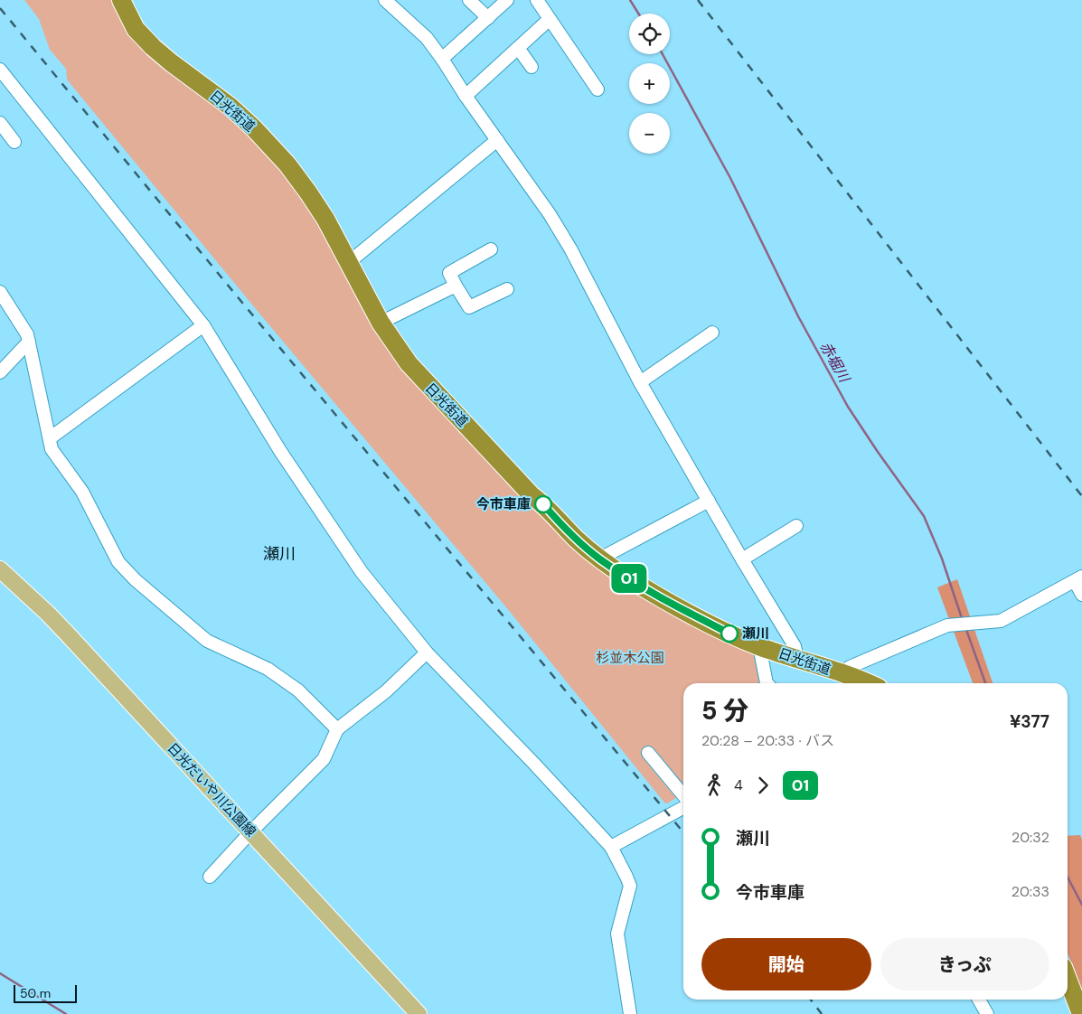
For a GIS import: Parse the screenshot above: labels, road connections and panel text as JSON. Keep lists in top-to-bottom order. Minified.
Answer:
{"streets":{"highway":["日光街道"],"main road":["日光だいや川公園線"]},"districts":["瀬川"],"water":["赤堀川"],"parks":["杉並木公園"],"places":["今市車庫","瀬川"],"lines":["bus line 01"],"scale_bar":"50 m","page":{"on_map":"01","map_buttons":["+","−"],"heading":["5 分","20:28 – 20:33 · バス","¥377"],"legs":["4","01"],"list":[{"name":"瀬川","value":"20:32"},{"name":"今市車庫","value":"20:33"}],"buttons":["開始","きっぷ"],"scale":"50 m"}}
